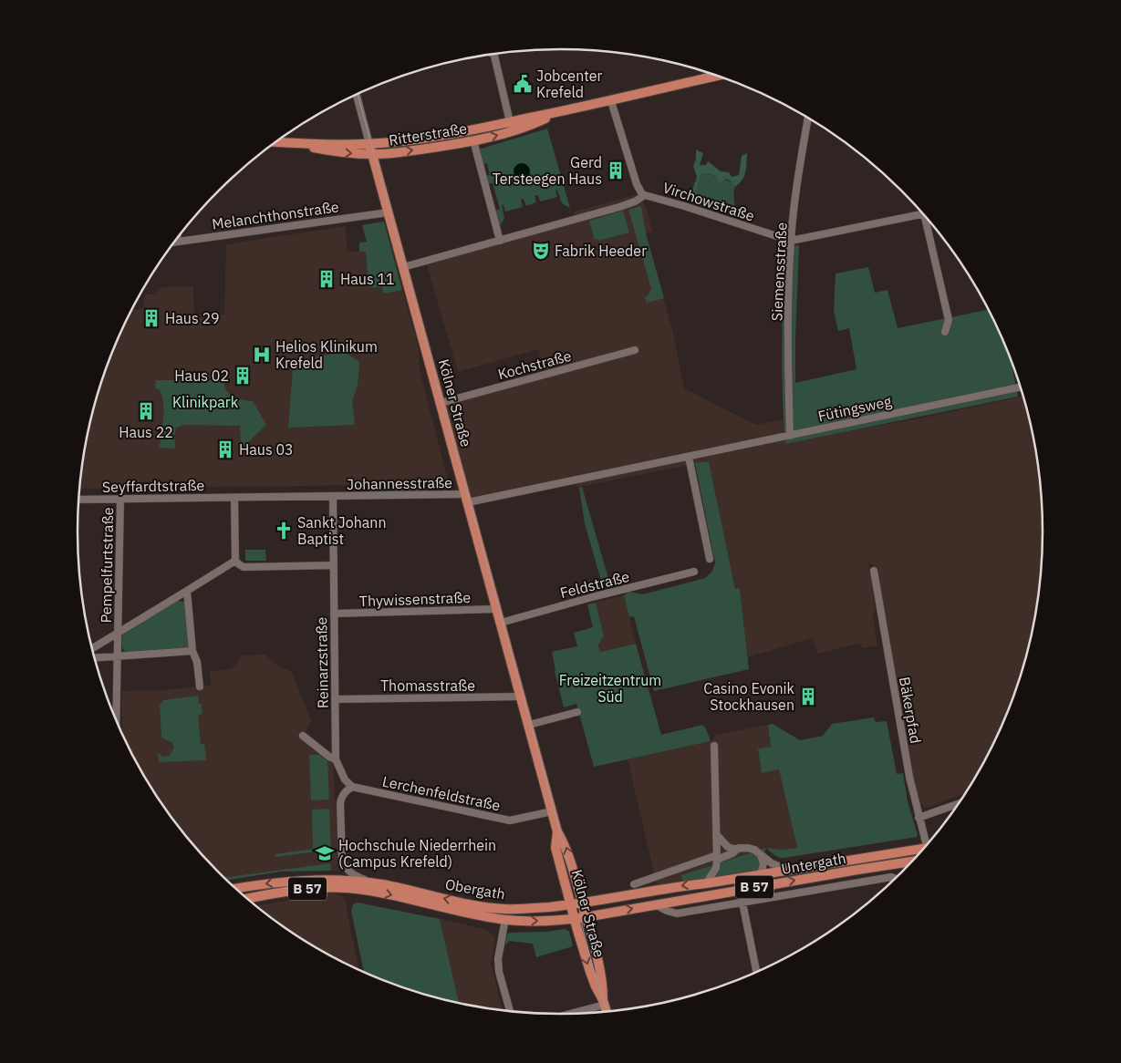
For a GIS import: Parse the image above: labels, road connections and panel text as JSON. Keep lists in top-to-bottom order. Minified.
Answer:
{"streets":{"main road":["Ritterstraße","Kölner Straße","Untergath","B 57","Obergath"],"street":["Virchowstraße","Melanchthonstraße","Siemensstraße","Kochstraße","Fütingsweg","Johannesstraße","Seyffardtstraße","Pempelfurtstraße","Feldstraße","Thywissenstraße","Reinarzstraße","Thomasstraße","Bäkerpfad","Lerchenfeldstraße"]},"crossings":[["Ritterstraße","Kölner Straße"],["Virchowstraße","Siemensstraße"],["Virchowstraße","Kölner Straße"],["Melanchthonstraße","Kölner Straße"],["Siemensstraße","Fütingsweg"],["Kochstraße","Kölner Straße"],["Kölner Straße","Fütingsweg"],["Kölner Straße","Johannesstraße"],["Kölner Straße","Feldstraße"],["Kölner Straße","Thywissenstraße"],["Kölner Straße","Thomasstraße"],["Kölner Straße","Lerchenfeldstraße"],["Kölner Straße","Untergath"],["Kölner Straße","Obergath"],["Fütingsweg","Johannesstraße"],["Johannesstraße","Seyffardtstraße"],["Johannesstraße","Reinarzstraße"],["Seyffardtstraße","Pempelfurtstraße"],["Thywissenstraße","Reinarzstraße"],["Reinarzstraße","Thomasstraße"],["Reinarzstraße","Lerchenfeldstraße"],["Untergath","B 57"],["Untergath","Obergath"]],"parks":["Klinikpark","Freizeitzentrum Süd"],"places":{"public building":["Jobcenter Krefeld"],"building":["Gerd Tersteegen Haus","Haus 11","Haus 29","Haus 02","Haus 22","Haus 03","Casino Evonik Stockhausen"],"theatre":["Fabrik Heeder"],"hospital":["Helios Klinikum Krefeld"],"church":["Sankt Johann Baptist"],"school or university":["Hochschule Niederrhein (Campus Krefeld)"]}}
